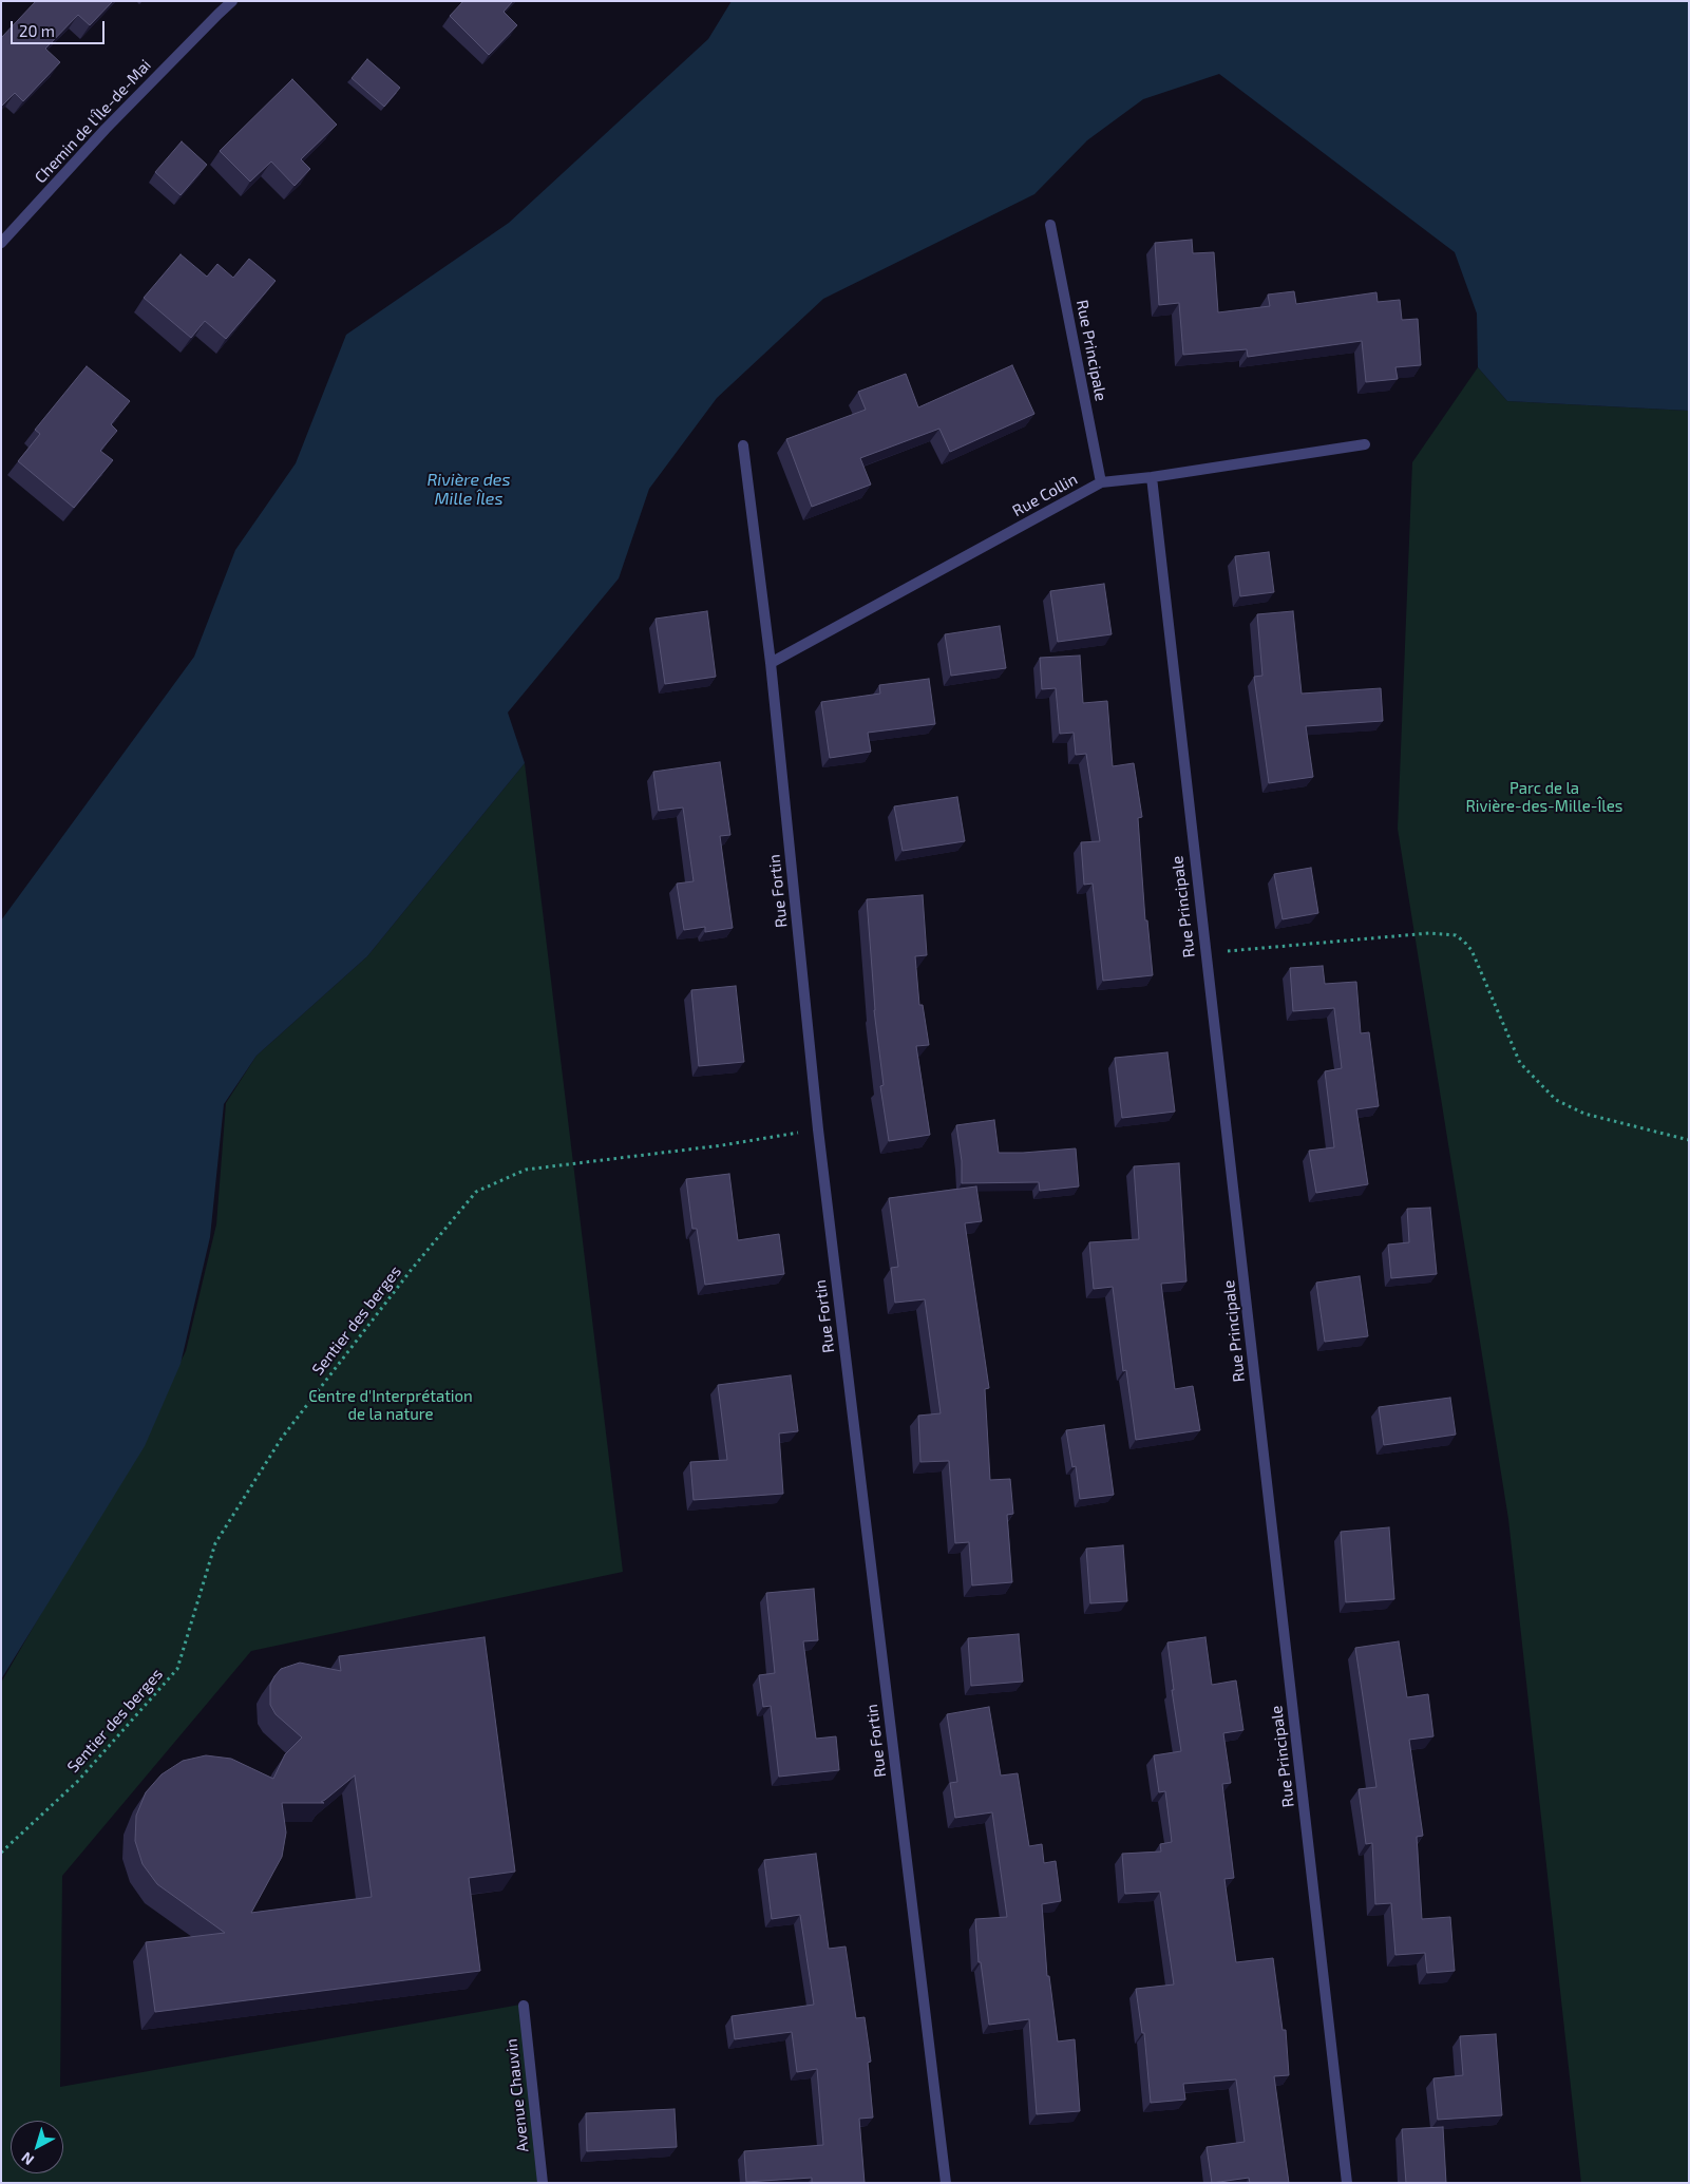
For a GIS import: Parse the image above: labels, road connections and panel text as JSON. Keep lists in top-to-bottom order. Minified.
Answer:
{"streets":{"street":["Chemin de l'Île-de-Mai","Rue Principale","Rue Collin","Rue Fortin","Avenue Chauvin"],"path":["Sentier des berges"]},"crossings":[["Rue Principale","Rue Collin"],["Rue Collin","Rue Fortin"],["Rue Fortin","Sentier des berges"]],"water":["Rivière des Mille Îles"],"parks":["Parc de la Rivière-des-Mille-Îles","Centre d'Interprétation de la nature"],"scale_bar":"20 m","north":"bottom left"}
